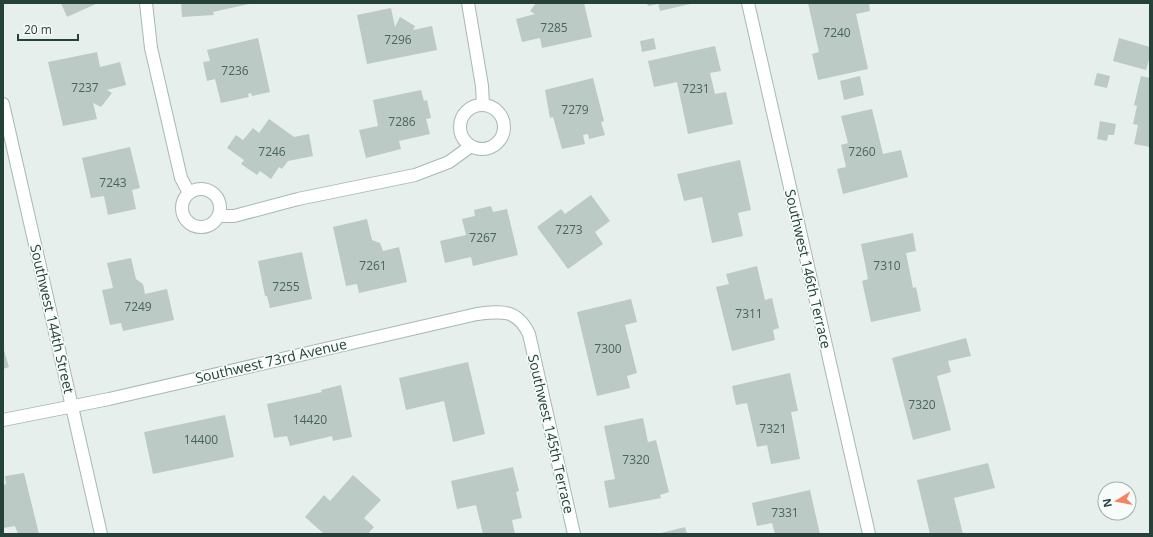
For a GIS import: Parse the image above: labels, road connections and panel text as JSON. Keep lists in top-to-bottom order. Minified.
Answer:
{"streets":{"street":["Southwest 146th Terrace","Southwest 144th Street","Southwest 73rd Avenue","Southwest 145th Terrace"]},"crossings":[["Southwest 144th Street","Southwest 73rd Avenue"],["Southwest 73rd Avenue","Southwest 145th Terrace"]],"house_numbers":["7285","7240","7296","7236","7237","7231","7279","7286","7246","7260","7243","7273","7267","7261","7310","7255","7249","7311","7300","7320","14420","7321","14400","7320","7331"],"scale_bar":"20 m","north":"left"}
